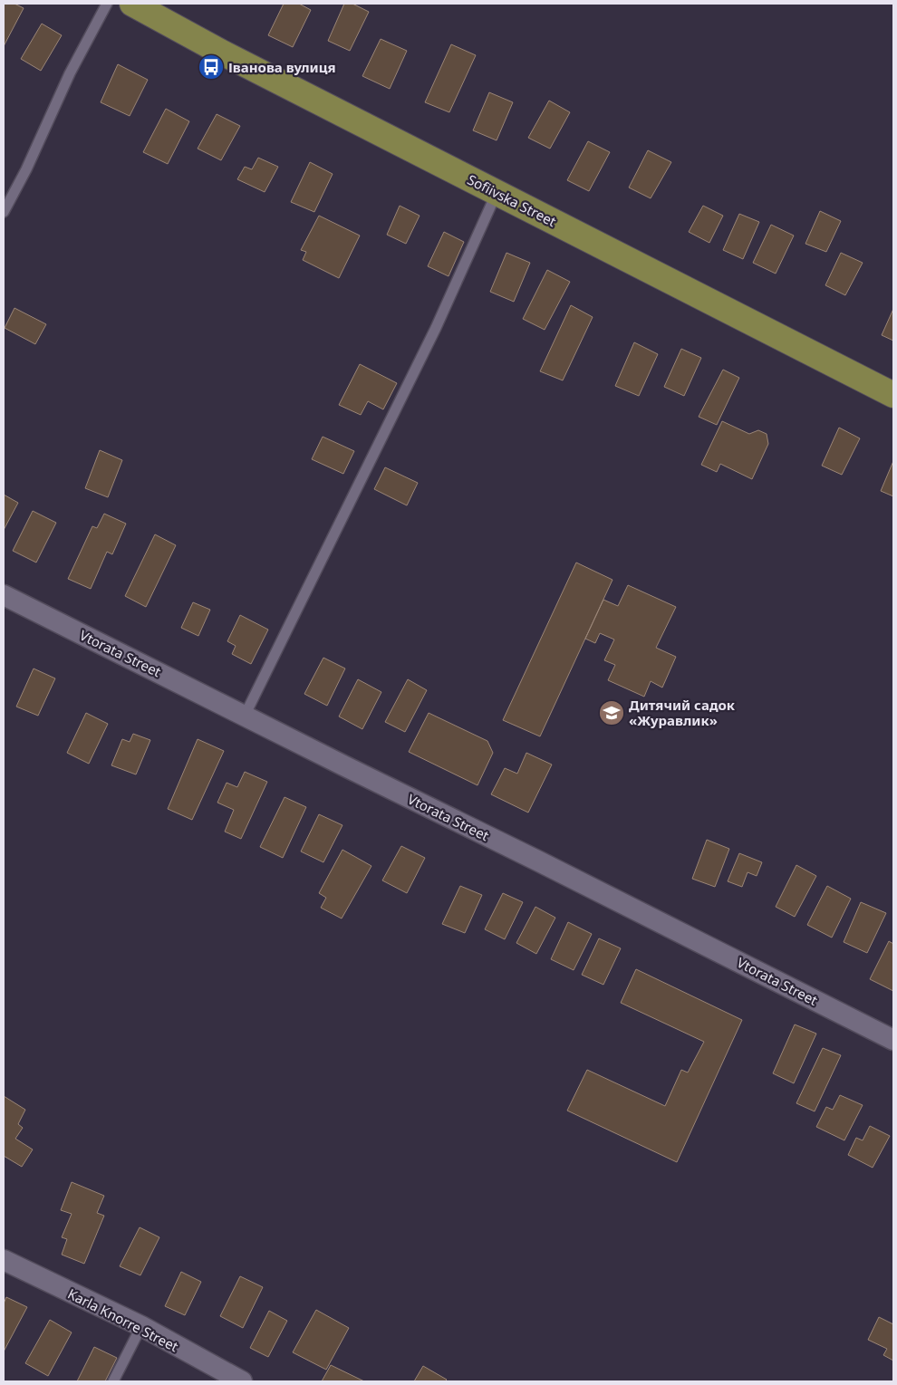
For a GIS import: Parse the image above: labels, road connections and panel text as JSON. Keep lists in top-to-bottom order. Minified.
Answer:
{"streets":{"main road":["Sofiivska Street"],"street":["Vtorata Street","Karla Knorre Street"]},"places":{"bus stop":["Іванова вулиця"],"school or university":["Дитячий садок «Журавлик»"]}}
